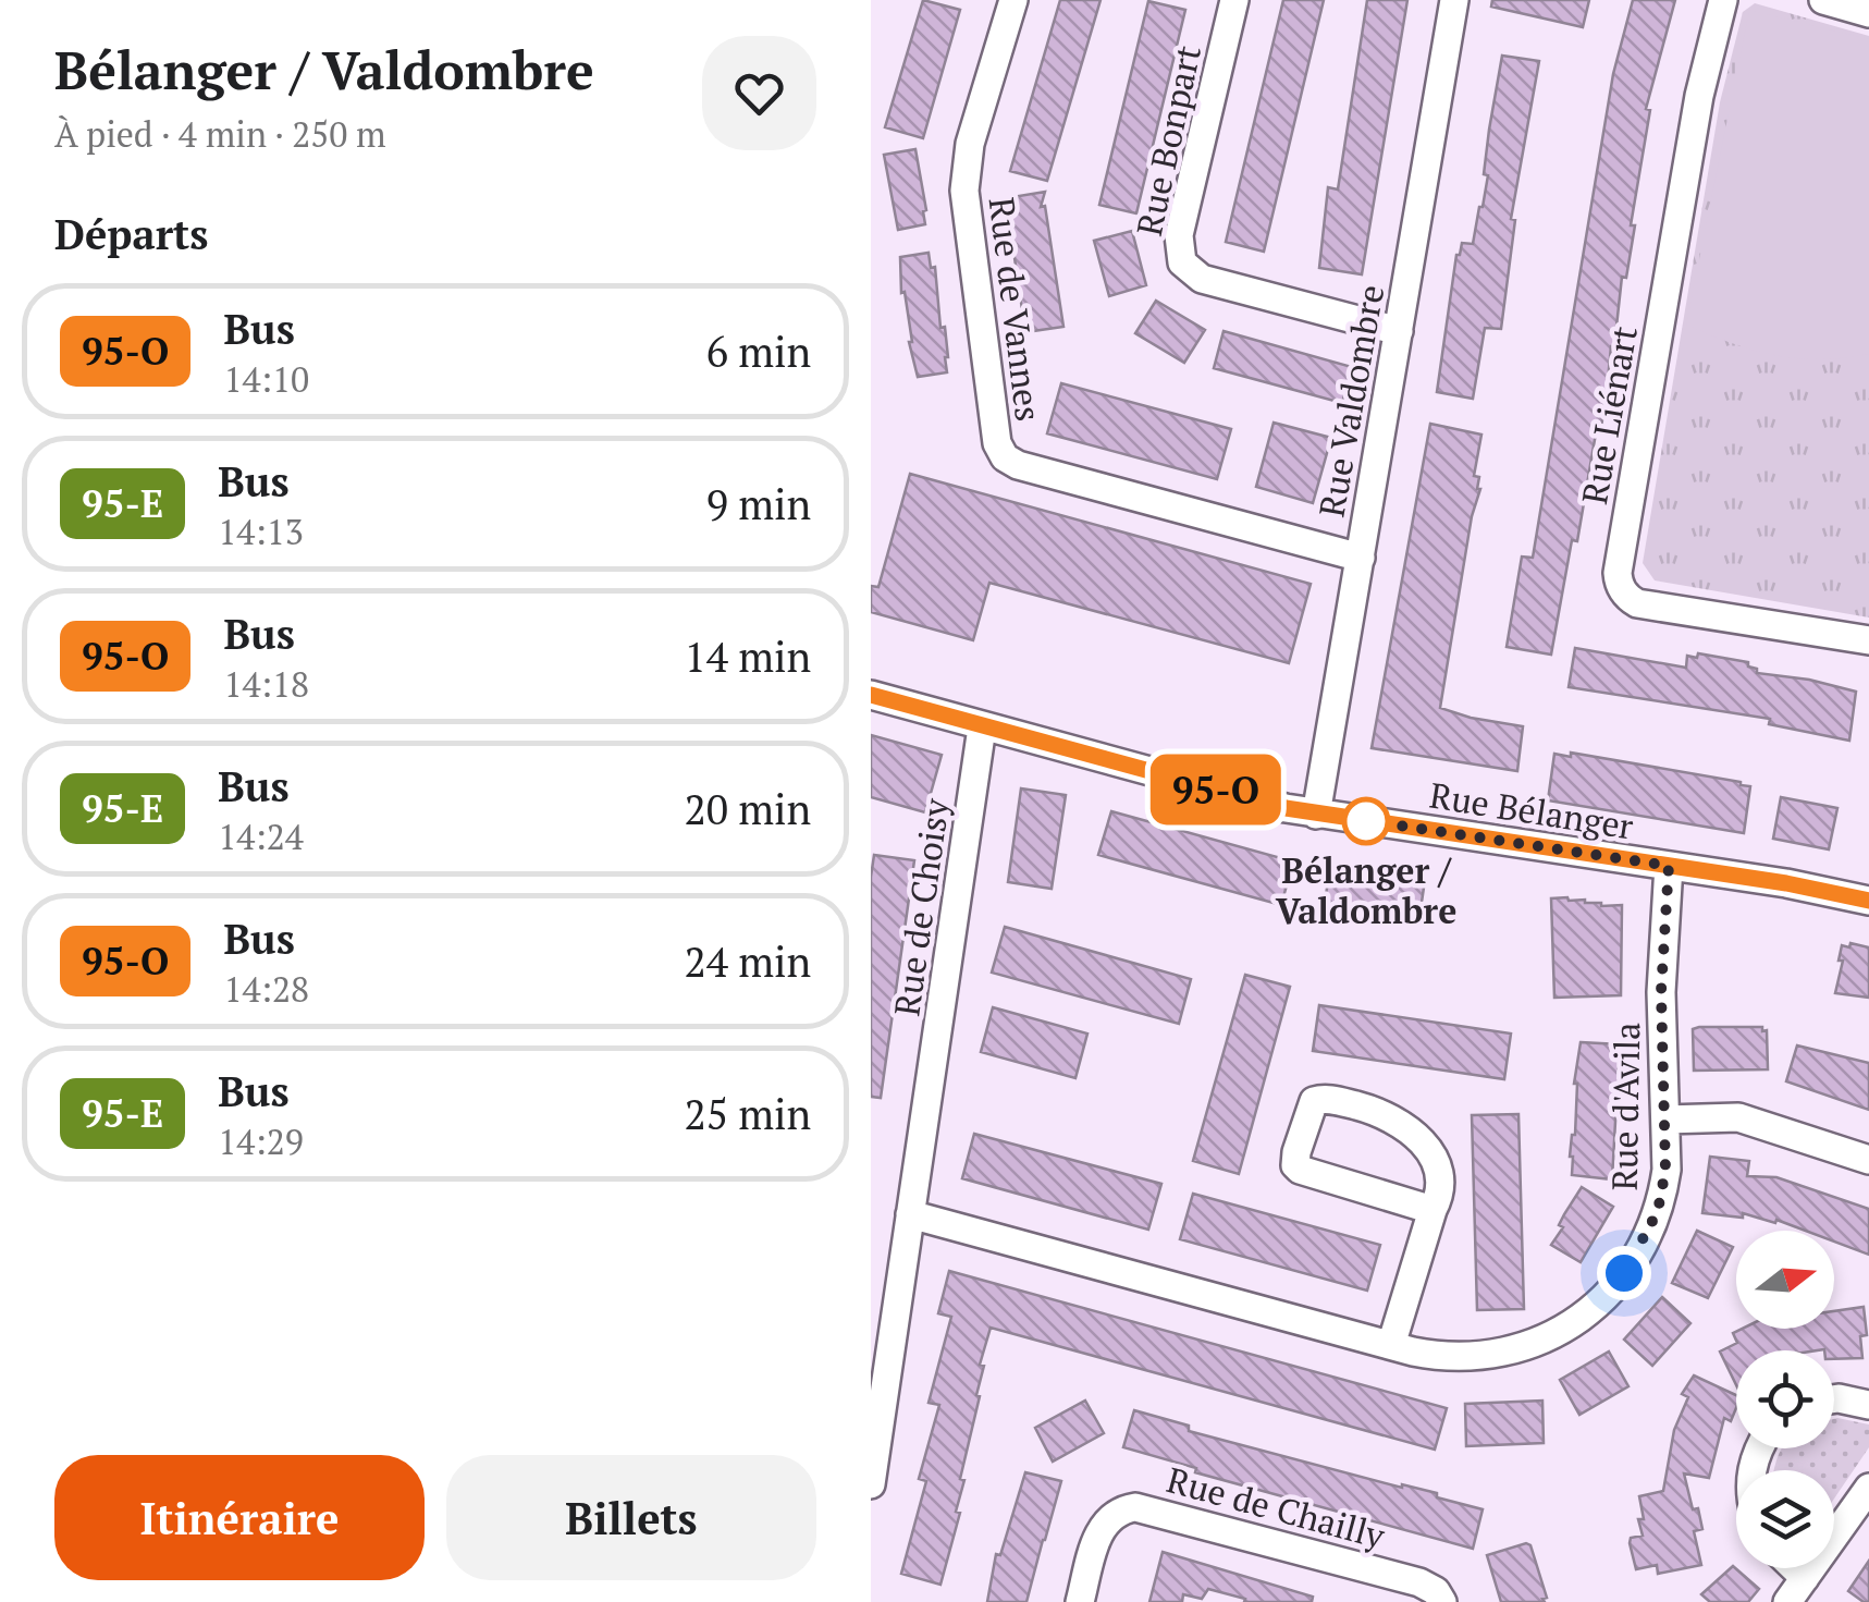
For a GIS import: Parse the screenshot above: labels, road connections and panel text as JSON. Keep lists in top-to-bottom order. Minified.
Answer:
{"streets":{"street":["Rue Bonpart","Rue de Vannes","Rue Valdombre","Rue Liénart","Rue Bélanger","Rue de Choisy","Rue d'Avila","Rue de Chailly"]},"crossings":[["Rue Bonpart","Rue Valdombre"],["Rue de Vannes","Rue Valdombre"],["Rue Valdombre","Rue Bélanger"],["Rue Bélanger","Rue de Choisy"],["Rue Bélanger","Rue d'Avila"],["Rue de Choisy","Rue d'Avila"]],"places":["Bélanger / Valdombre"],"lines":["bus line 95-O"],"north":"right","page":{"heading":[["Bélanger / Valdombre","À pied · 4 min · 250 m"],"Départs"],"on_map":"95-O","list":[{"mark":"95-O","name":"Bus","note":"14:10","value":"6 min"},{"mark":"95-E","name":"Bus","note":"14:13","value":"9 min"},{"mark":"95-O","name":"Bus","note":"14:18","value":"14 min"},{"mark":"95-E","name":"Bus","note":"14:24","value":"20 min"},{"mark":"95-O","name":"Bus","note":"14:28","value":"24 min"},{"mark":"95-E","name":"Bus","note":"14:29","value":"25 min"}],"buttons":["Itinéraire","Billets"]}}
